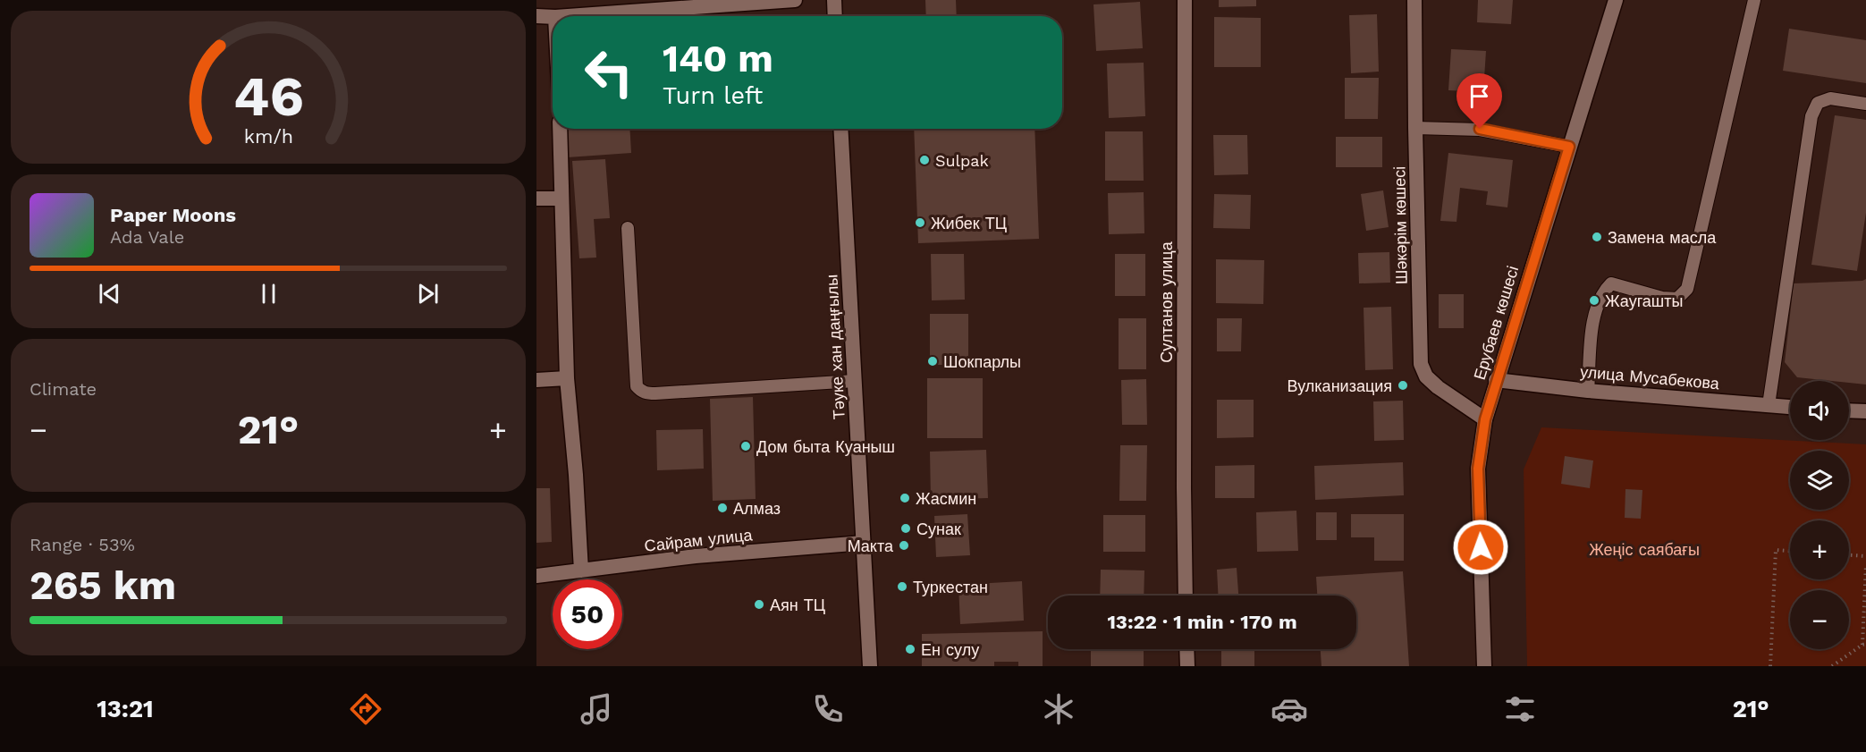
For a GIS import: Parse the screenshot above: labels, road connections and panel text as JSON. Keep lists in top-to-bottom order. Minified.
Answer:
{"streets":{"street":["Шәкәрім көшесі","Султанов улица","Ерубаев көшесі","Тәуке хан даңғылы","улица Мусабекова","Сайрам улица"]},"crossings":[["Шәкәрім көшесі","Ерубаев көшесі"],["Ерубаев көшесі","улица Мусабекова"],["Тәуке хан даңғылы","Сайрам улица"]],"parks":["Жеңіс саябағы"],"places":["Sulpak","Жибек ТЦ","Замена масла","Жаугашты","Шокпарлы","Вулканизация","Дом быта Куаныш","Жасмин","Алмаз","Сунак","Макта","Туркестан","Аян ТЦ","Ен сулу"],"page":{"turn":["140 m","Turn left"],"song":["Paper Moons","Ada Vale"],"tile":["Climate",["Range · 53%","265 km"]],"map_buttons":["+","−"],"heat":["−","21°","+"],"limit":"50","trip":"13:22 · 1 min · 170 m","tabs":["13:21","21°"],"gauge":["46","km/h"]}}
